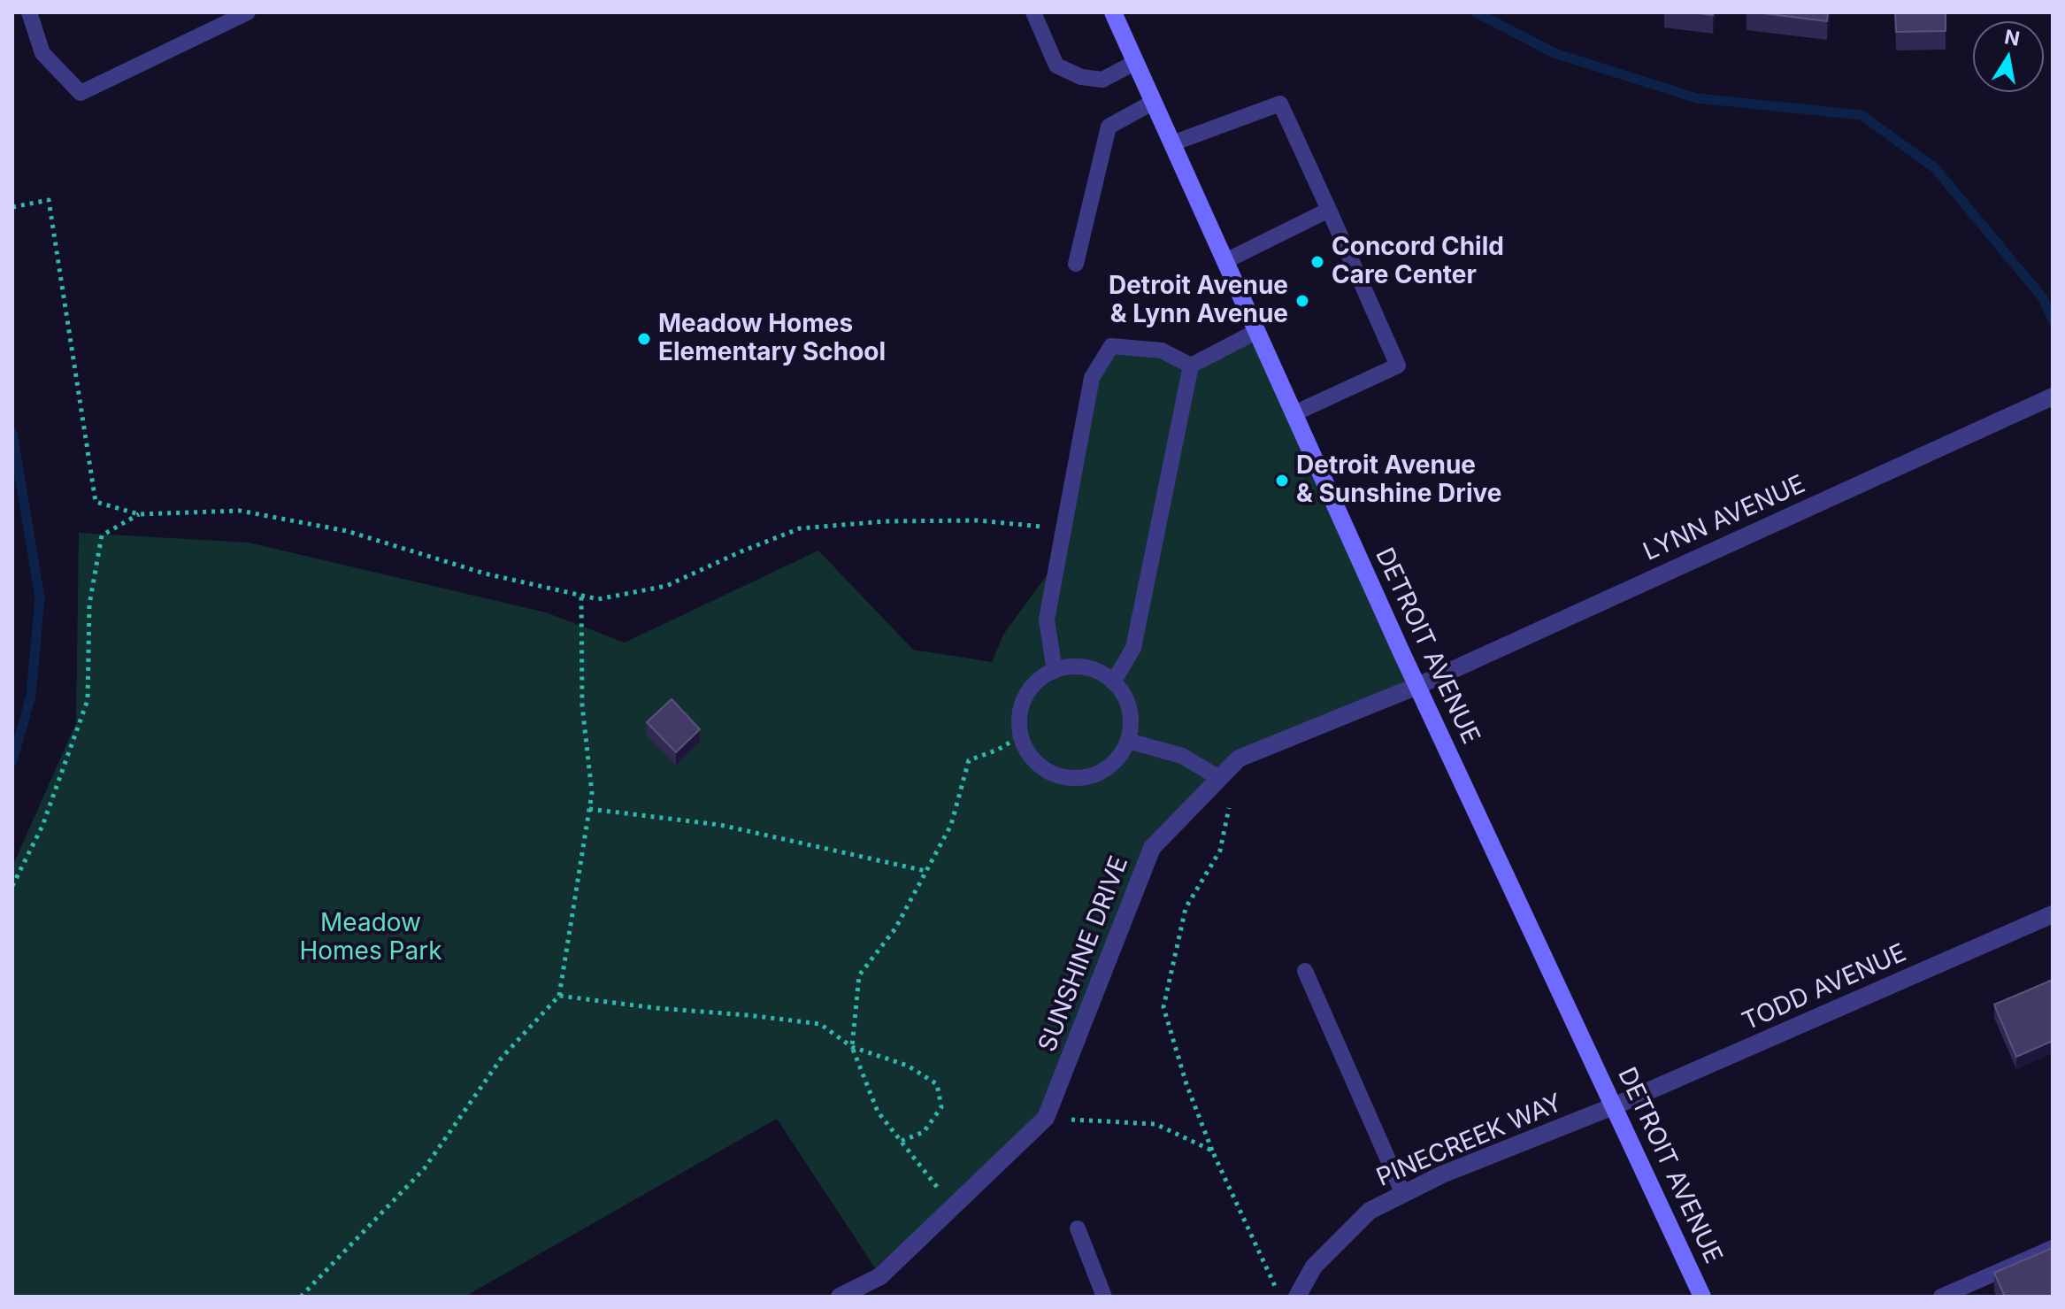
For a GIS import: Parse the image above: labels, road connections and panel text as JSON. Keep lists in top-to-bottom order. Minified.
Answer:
{"streets":{"street":["LYNN AVENUE","DETROIT AVENUE","SUNSHINE DRIVE","TODD AVENUE","PINECREEK WAY"]},"crossings":[["LYNN AVENUE","DETROIT AVENUE"],["LYNN AVENUE","SUNSHINE DRIVE"],["DETROIT AVENUE","SUNSHINE DRIVE"],["DETROIT AVENUE","TODD AVENUE"],["DETROIT AVENUE","PINECREEK WAY"],["TODD AVENUE","PINECREEK WAY"]],"parks":["Meadow Homes Park"],"places":["Concord Child Care Center","Detroit Avenue & Lynn Avenue","Meadow Homes Elementary School","Detroit Avenue & Sunshine Drive"],"north":"top"}
